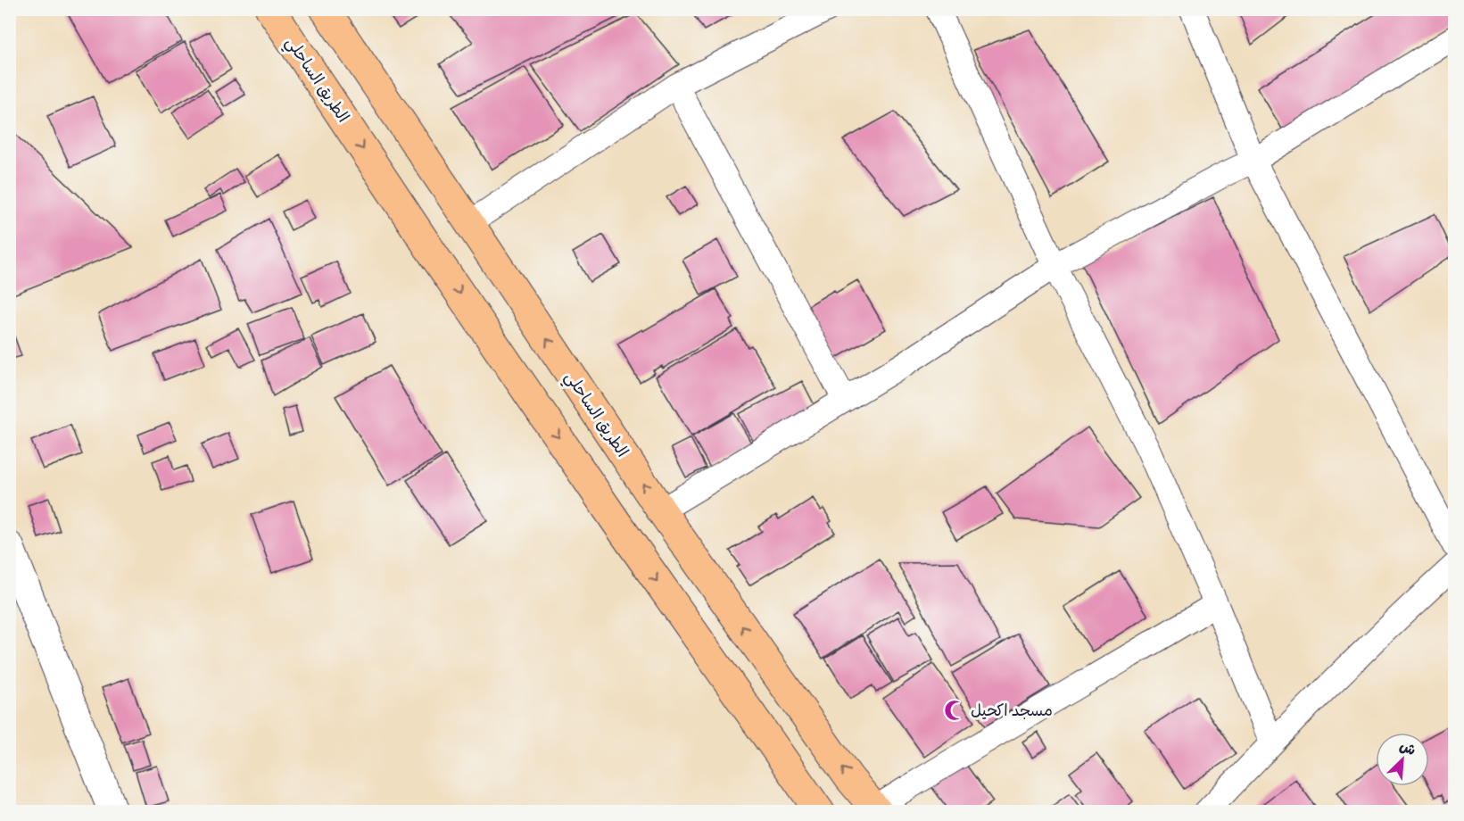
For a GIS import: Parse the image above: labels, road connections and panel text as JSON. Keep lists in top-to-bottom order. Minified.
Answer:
{"streets":{"highway":["الطريق الساحلي"]},"places":{"mosque":["مسجد اكحيل"]},"north":"top right"}
